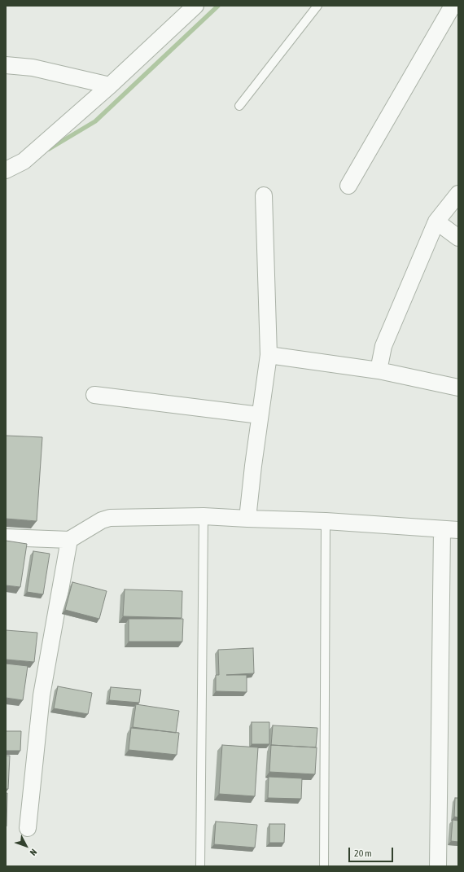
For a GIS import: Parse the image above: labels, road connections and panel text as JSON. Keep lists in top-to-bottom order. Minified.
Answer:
{"scale_bar":"20 m","north":"bottom right"}
